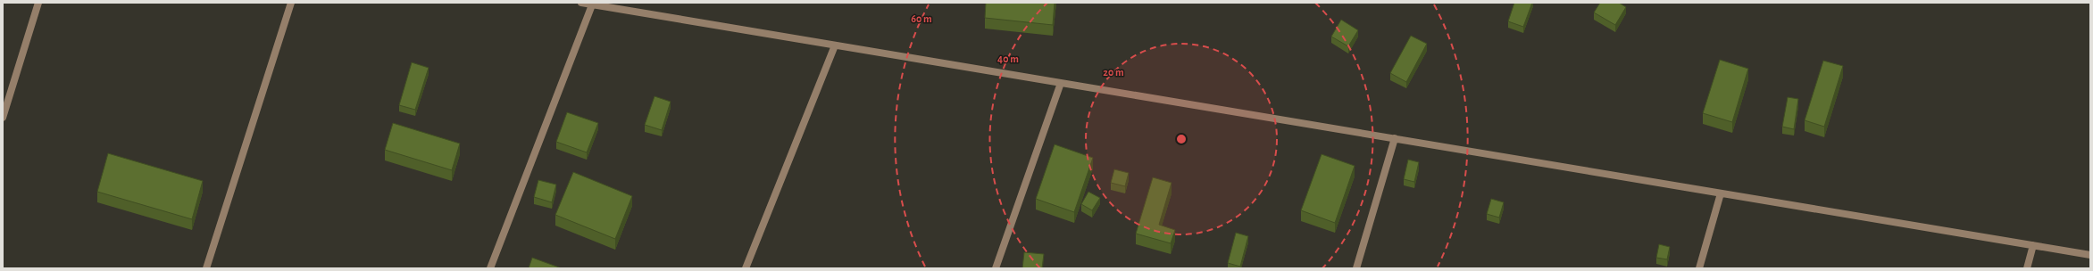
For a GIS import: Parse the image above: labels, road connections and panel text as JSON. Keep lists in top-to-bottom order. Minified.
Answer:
{"rings":["60 m","40 m","20 m"]}
